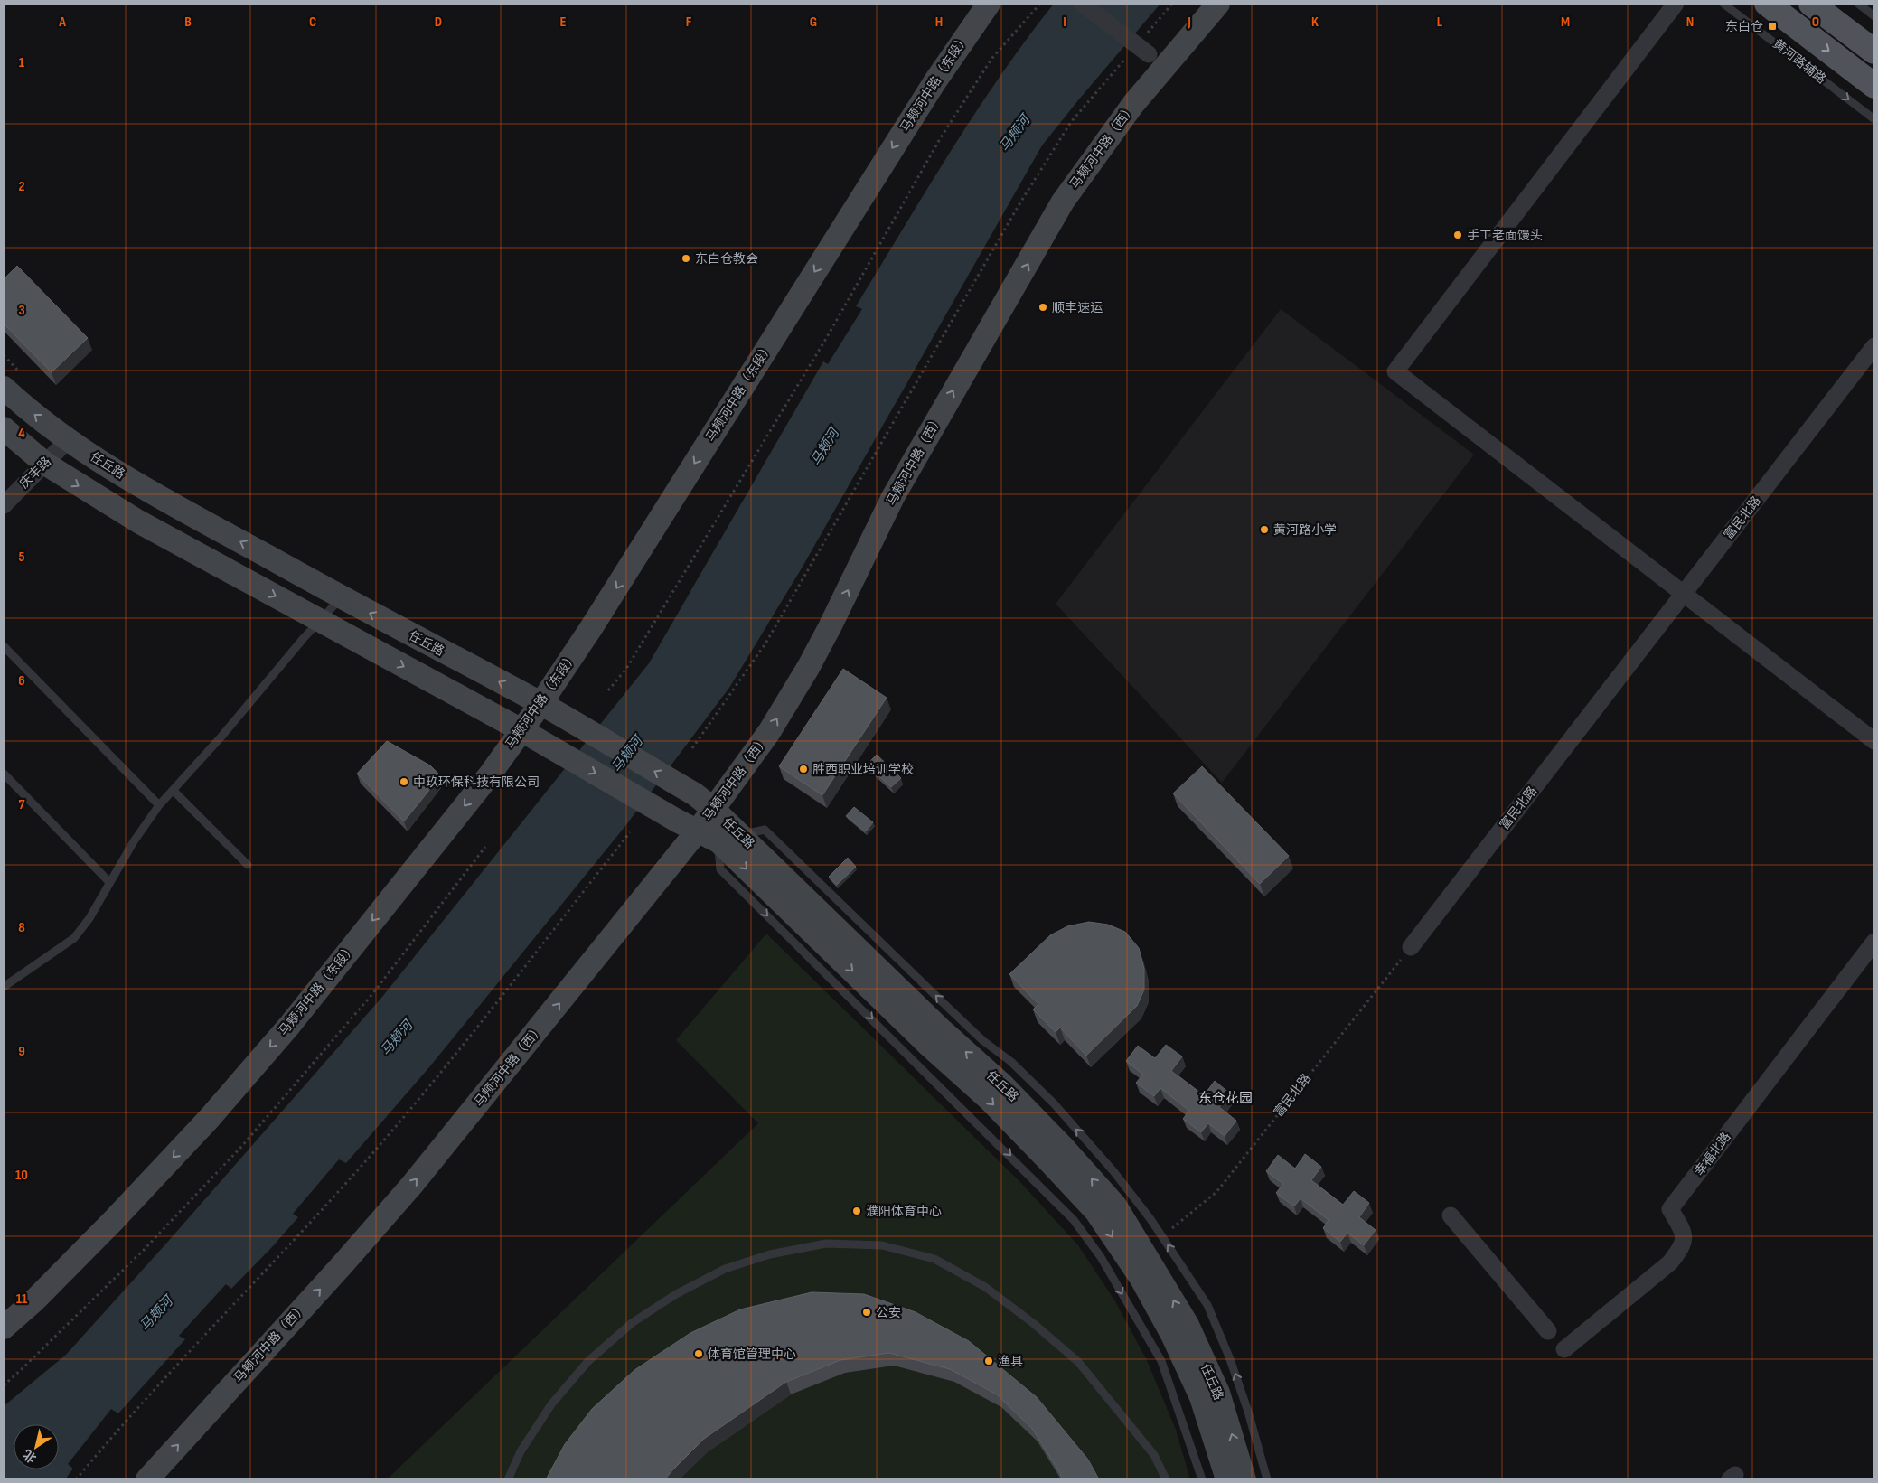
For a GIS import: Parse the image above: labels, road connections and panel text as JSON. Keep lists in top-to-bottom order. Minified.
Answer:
{"streets":{"street":["马颊河中路（东段）","马颊河中路（西）","任丘路","庆丰路","富民北路","幸福北路"],"lane":["黄河路辅路"]},"crossings":[["马颊河中路（东段）","任丘路"],["马颊河中路（西）","任丘路"],["任丘路","庆丰路"]],"one_way":["黄河路辅路","马颊河中路（东段）","马颊河中路（西）"],"districts":["东仓花园"],"water":["马颊河"],"places":{"transit":["东白仓"],"other":["手工老面馒头","东白仓教会","顺丰速运","黄河路小学","胜西职业培训学校","中玖环保科技有限公司","濮阳体育中心","公安","体育馆管理中心","渔具"]},"north":"bottom left","grid":{"columns":["A","B","C","D","E","F","G","H","I","J","K","L","M","N","O"],"rows":["1","2","3","4","5","6","7","8","9","10","11"]}}
